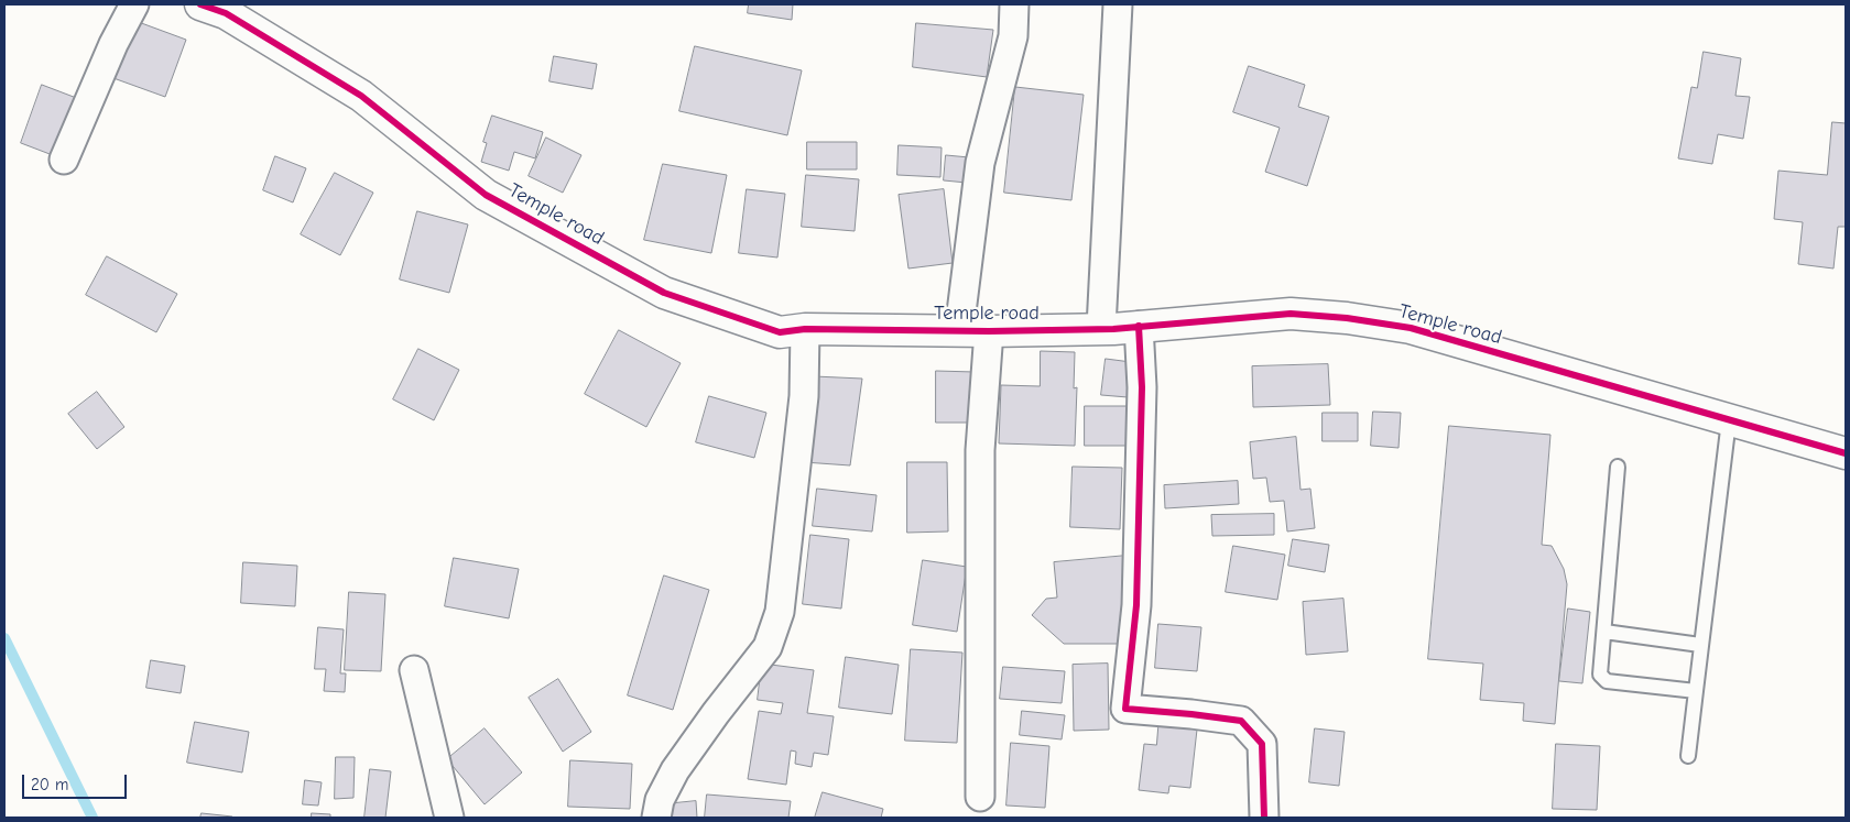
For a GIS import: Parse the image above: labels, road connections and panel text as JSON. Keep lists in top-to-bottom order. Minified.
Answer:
{"streets":{"street":["Temple road"]},"scale_bar":"20 m"}
